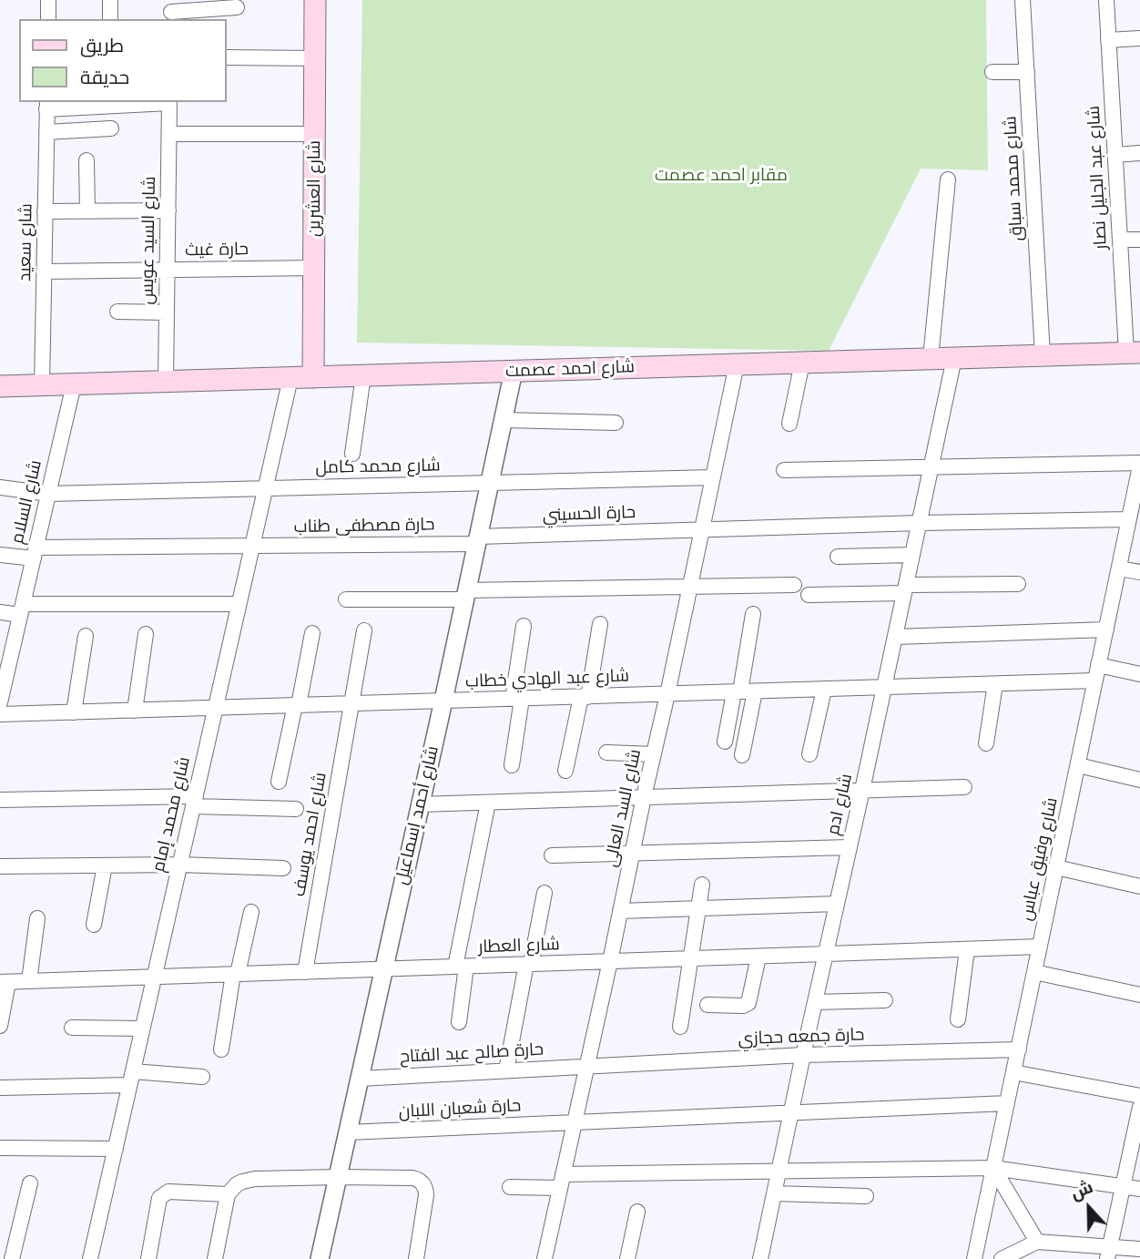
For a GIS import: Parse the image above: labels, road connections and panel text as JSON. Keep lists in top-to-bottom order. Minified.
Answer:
{"streets":{"main road":["شارع العشرين","شارع احمد عصمت"],"street":["شارع عبد الجليل نصار","شارع محمد سباق","شارع السيد عويس","شارع سعيد","حارة غيث","شارع محمد كامل","شارع السلام","حارة الحسيني","حارة مصطفى طناب","شارع عبد الهادي خطاب","شارع ادم","شارع السد العالى","شارع محمد إمام","شارع أحمد إسماعيل","شارع احمد يوسف","شارع وفيق عباس","شارع العطار","حارة جمعه حجازي","حارة صالح عبد الفتاح","حارة شعبان اللبان"]},"crossings":[["شارع عبد الجليل نصار","شارع احمد عصمت"],["شارع محمد سباق","شارع احمد عصمت"],["شارع العشرين","حارة غيث"],["شارع العشرين","شارع احمد عصمت"],["شارع السيد عويس","حارة غيث"],["شارع السيد عويس","شارع احمد عصمت"],["شارع سعيد","حارة غيث"],["شارع سعيد","شارع احمد عصمت"],["شارع احمد عصمت","شارع السلام"],["شارع احمد عصمت","شارع ادم"],["شارع احمد عصمت","شارع السد العالى"],["شارع احمد عصمت","شارع محمد إمام"],["شارع احمد عصمت","شارع أحمد إسماعيل"],["شارع محمد كامل","شارع السلام"],["شارع محمد كامل","شارع السد العالى"],["شارع محمد كامل","شارع محمد إمام"],["شارع محمد كامل","شارع أحمد إسماعيل"],["شارع السلام","حارة مصطفى طناب"],["حارة الحسيني","حارة مصطفى طناب"],["حارة الحسيني","شارع ادم"],["حارة الحسيني","شارع السد العالى"],["حارة الحسيني","شارع أحمد إسماعيل"],["حارة الحسيني","شارع وفيق عباس"],["حارة مصطفى طناب","شارع محمد إمام"],["حارة مصطفى طناب","شارع أحمد إسماعيل"],["شارع عبد الهادي خطاب","شارع ادم"],["شارع عبد الهادي خطاب","شارع السد العالى"],["شارع عبد الهادي خطاب","شارع محمد إمام"],["شارع عبد الهادي خطاب","شارع أحمد إسماعيل"],["شارع عبد الهادي خطاب","شارع احمد يوسف"],["شارع عبد الهادي خطاب","شارع وفيق عباس"],["شارع ادم","شارع العطار"],["شارع ادم","حارة جمعه حجازي"],["شارع ادم","حارة شعبان اللبان"],["شارع السد العالى","شارع العطار"],["شارع السد العالى","حارة جمعه حجازي"],["شارع السد العالى","حارة صالح عبد الفتاح"],["شارع السد العالى","حارة شعبان اللبان"],["شارع محمد إمام","شارع العطار"],["شارع أحمد إسماعيل","شارع العطار"],["شارع أحمد إسماعيل","حارة صالح عبد الفتاح"],["شارع أحمد إسماعيل","حارة شعبان اللبان"],["شارع احمد يوسف","شارع العطار"],["شارع وفيق عباس","شارع العطار"],["شارع وفيق عباس","حارة جمعه حجازي"],["شارع وفيق عباس","حارة شعبان اللبان"],["حارة جمعه حجازي","حارة صالح عبد الفتاح"]],"parks":["مقابر احمد عصمت"],"legend":["طريق","حديقة"],"north":"top"}
